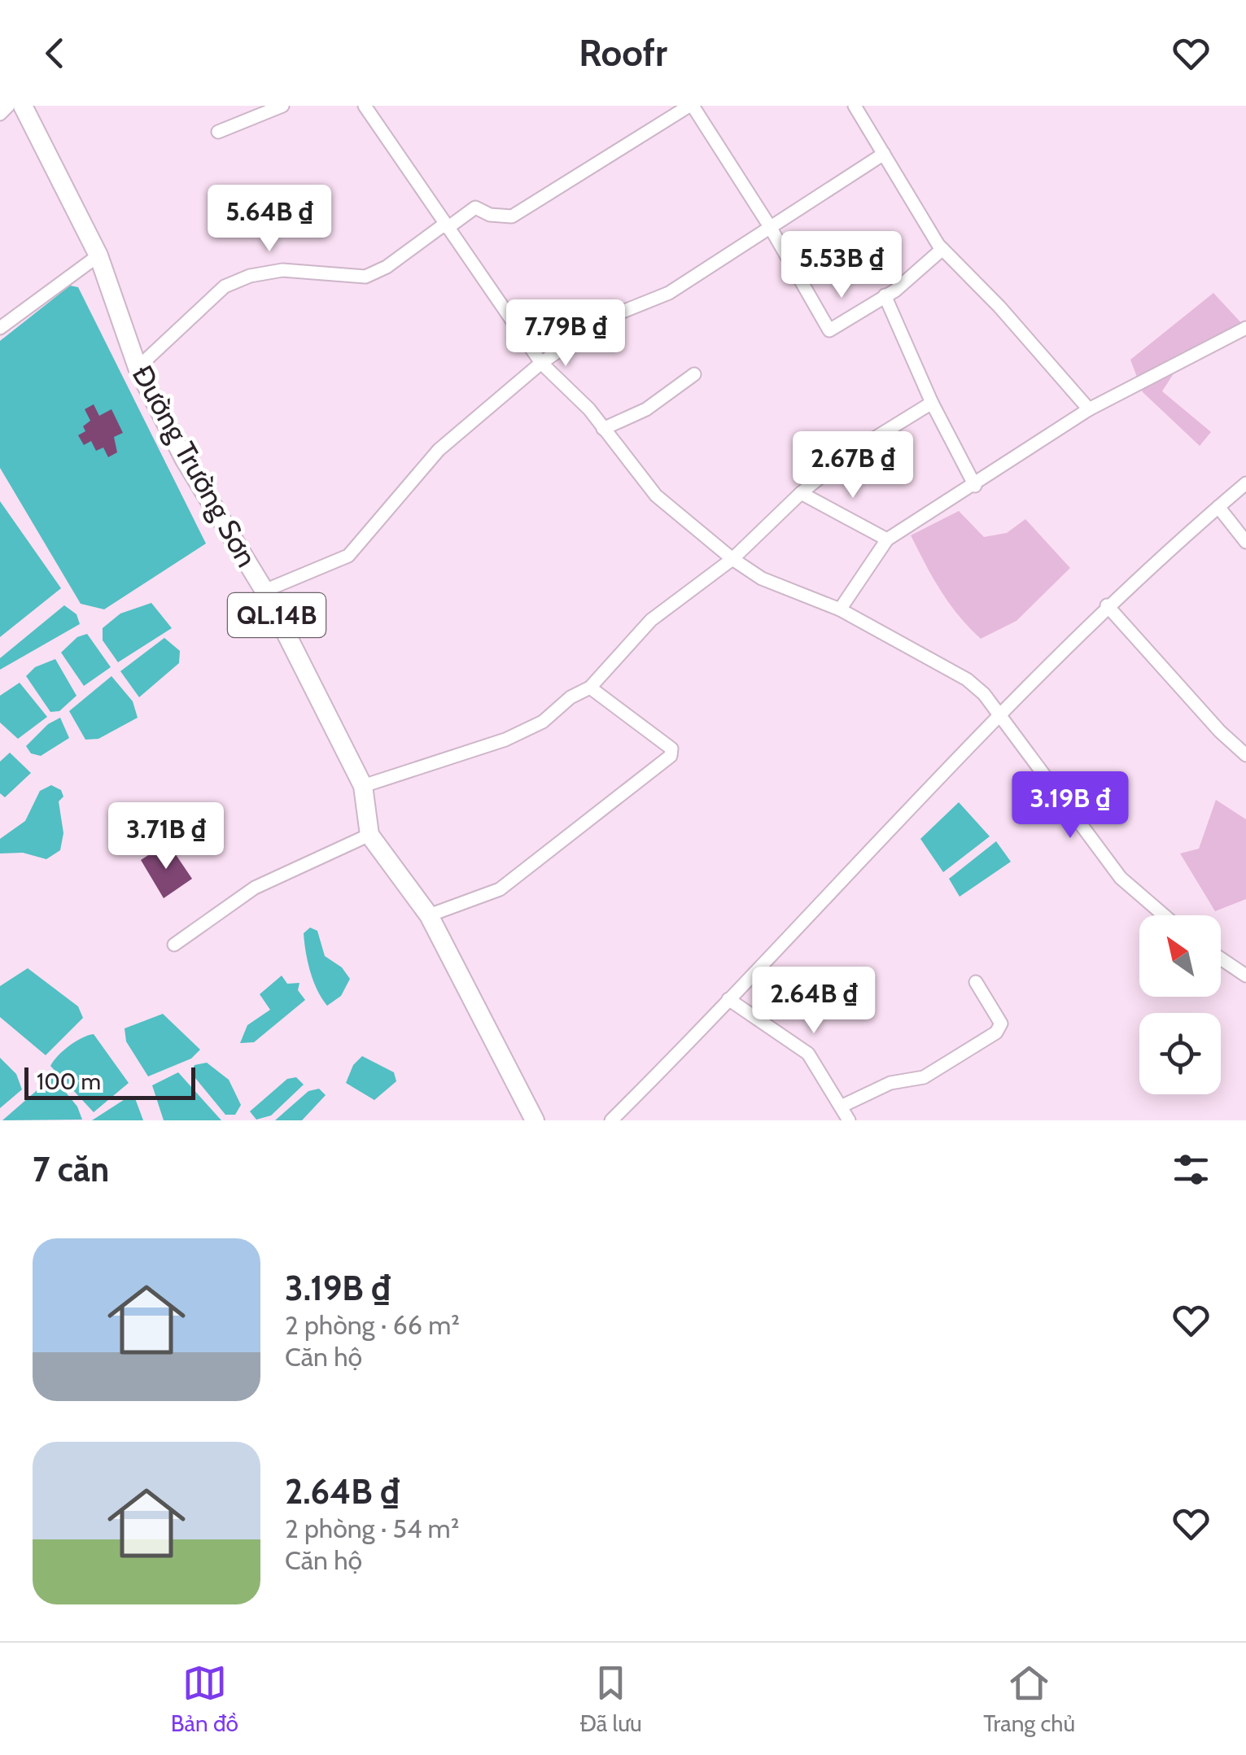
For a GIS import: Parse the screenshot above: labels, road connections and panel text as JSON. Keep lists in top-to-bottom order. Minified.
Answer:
{"streets":{"highway":["Đường Trường Sơn","QL.14B"]},"scale_bar":"100 m","north":"top left","page":{"header":"Roofr","price":["5.64B ₫","5.53B ₫","7.79B ₫","2.67B ₫","3.19B ₫","3.71B ₫","2.64B ₫"],"scale":"100 m","heading":"7 căn","list":[{"name":"3.19B ₫","note":"2 phòng · 66 m² · Căn hộ"},{"name":"2.64B ₫","note":"2 phòng · 54 m² · Căn hộ"}],"tabs":["Bản đồ","Đã lưu","Trang chủ"]}}
